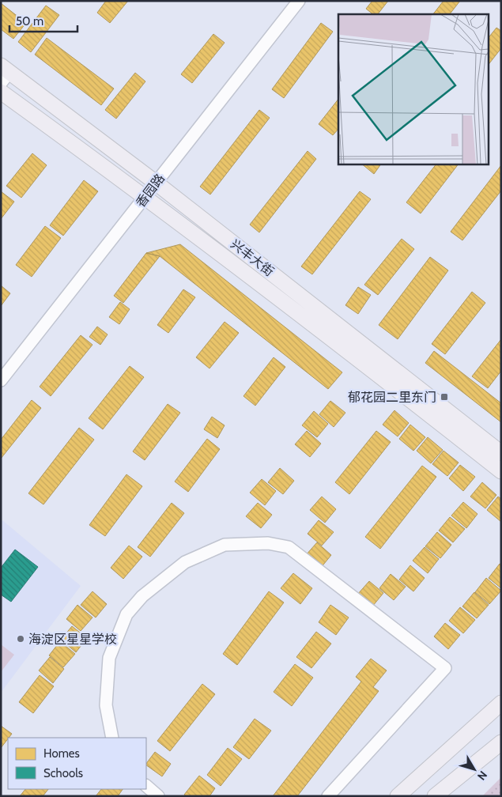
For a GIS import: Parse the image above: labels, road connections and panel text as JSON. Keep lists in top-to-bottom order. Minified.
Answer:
{"streets":{"main road":["兴丰大街"],"street":["香园路"]},"crossings":[["香园路","兴丰大街"]],"places":{"transit":["郁花园二里东门"],"other":["海淀区星星学校"]},"legend":["Homes","Schools"],"scale_bar":"50 m","north":"bottom right"}
